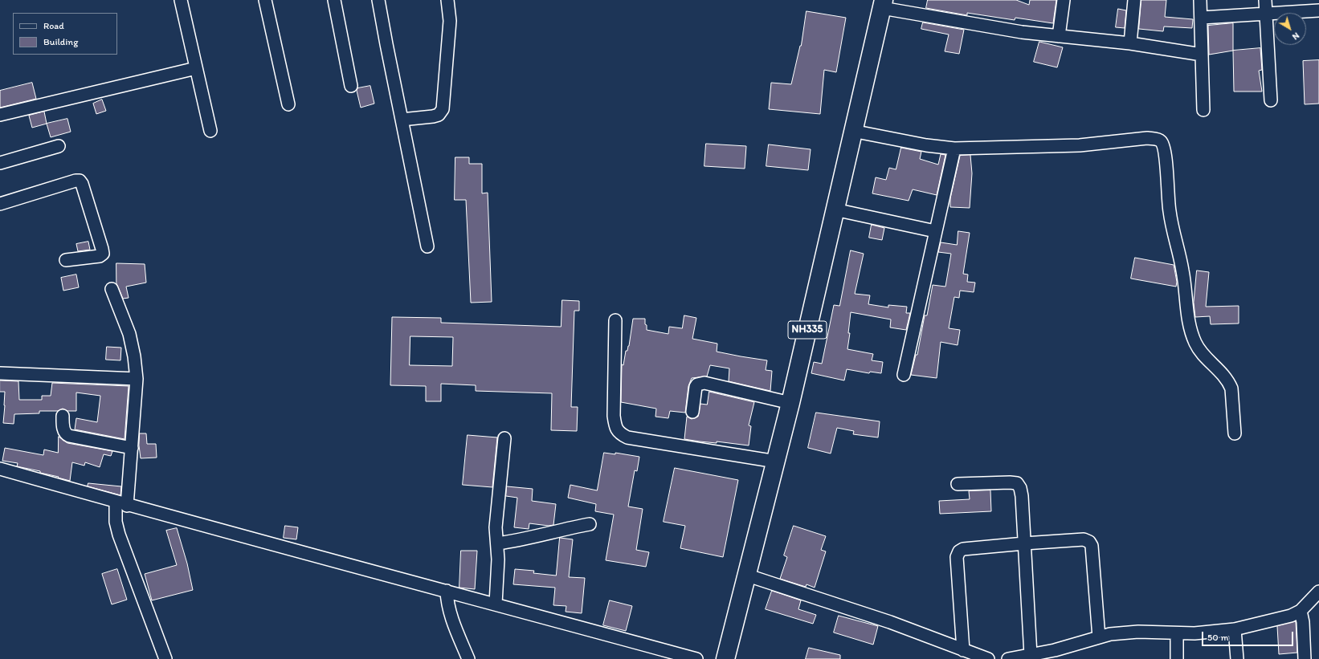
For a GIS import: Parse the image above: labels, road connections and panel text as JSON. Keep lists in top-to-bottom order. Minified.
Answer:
{"streets":{"highway":["NH335"]},"legend":["Road","Building"],"scale_bar":"50 m","north":"bottom right"}
